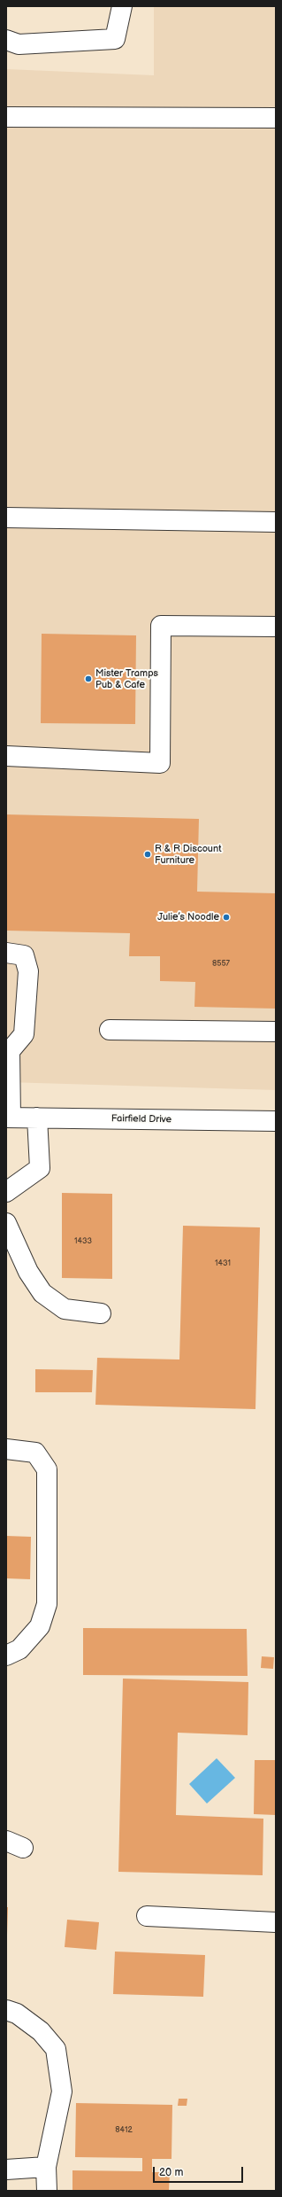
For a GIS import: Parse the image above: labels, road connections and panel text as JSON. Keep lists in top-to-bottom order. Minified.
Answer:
{"streets":{"street":["Fairfield Drive"]},"places":["Mister Tramps Pub & Cafe","R & R Discount Furniture","Julie’s Noodle"],"house_numbers":["8557","1433","1431","8412"],"scale_bar":"20 m"}
